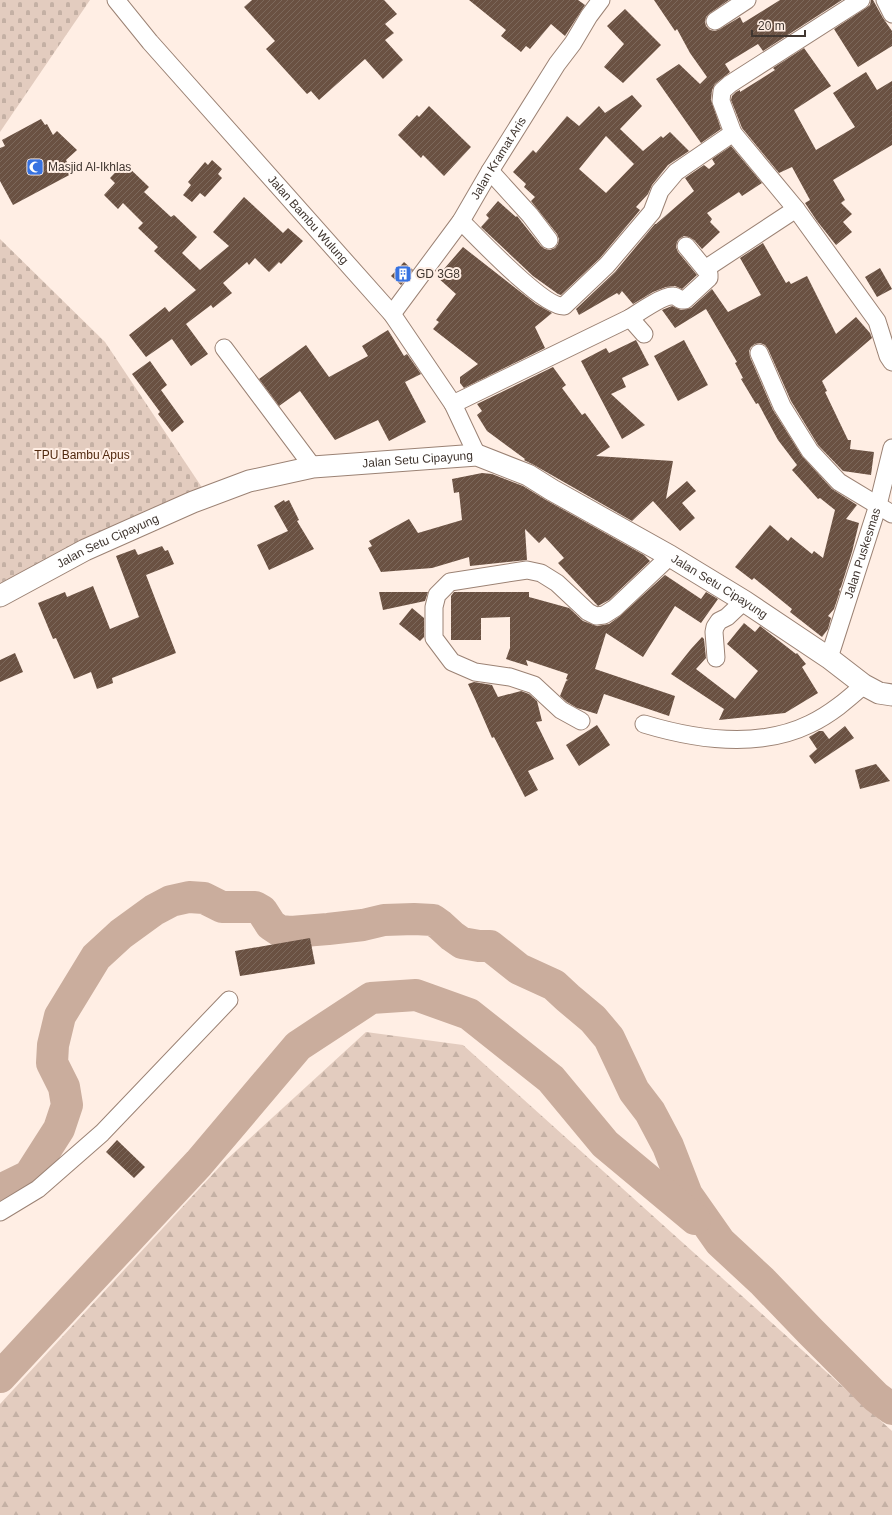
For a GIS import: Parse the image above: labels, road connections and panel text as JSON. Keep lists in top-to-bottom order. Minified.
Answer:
{"streets":{"street":["Jalan Kramat Aris","Jalan Bambu Wulung","Jalan Setu Cipayung","Jalan Puskesmas"]},"crossings":[["Jalan Kramat Aris","Jalan Bambu Wulung"],["Jalan Bambu Wulung","Jalan Setu Cipayung"],["Jalan Setu Cipayung","Jalan Puskesmas"]],"parks":["TPU Bambu Apus"],"places":{"mosque":["Masjid Al-Ikhlas"],"building":["GD 3G8"]},"scale_bar":"20 m"}
